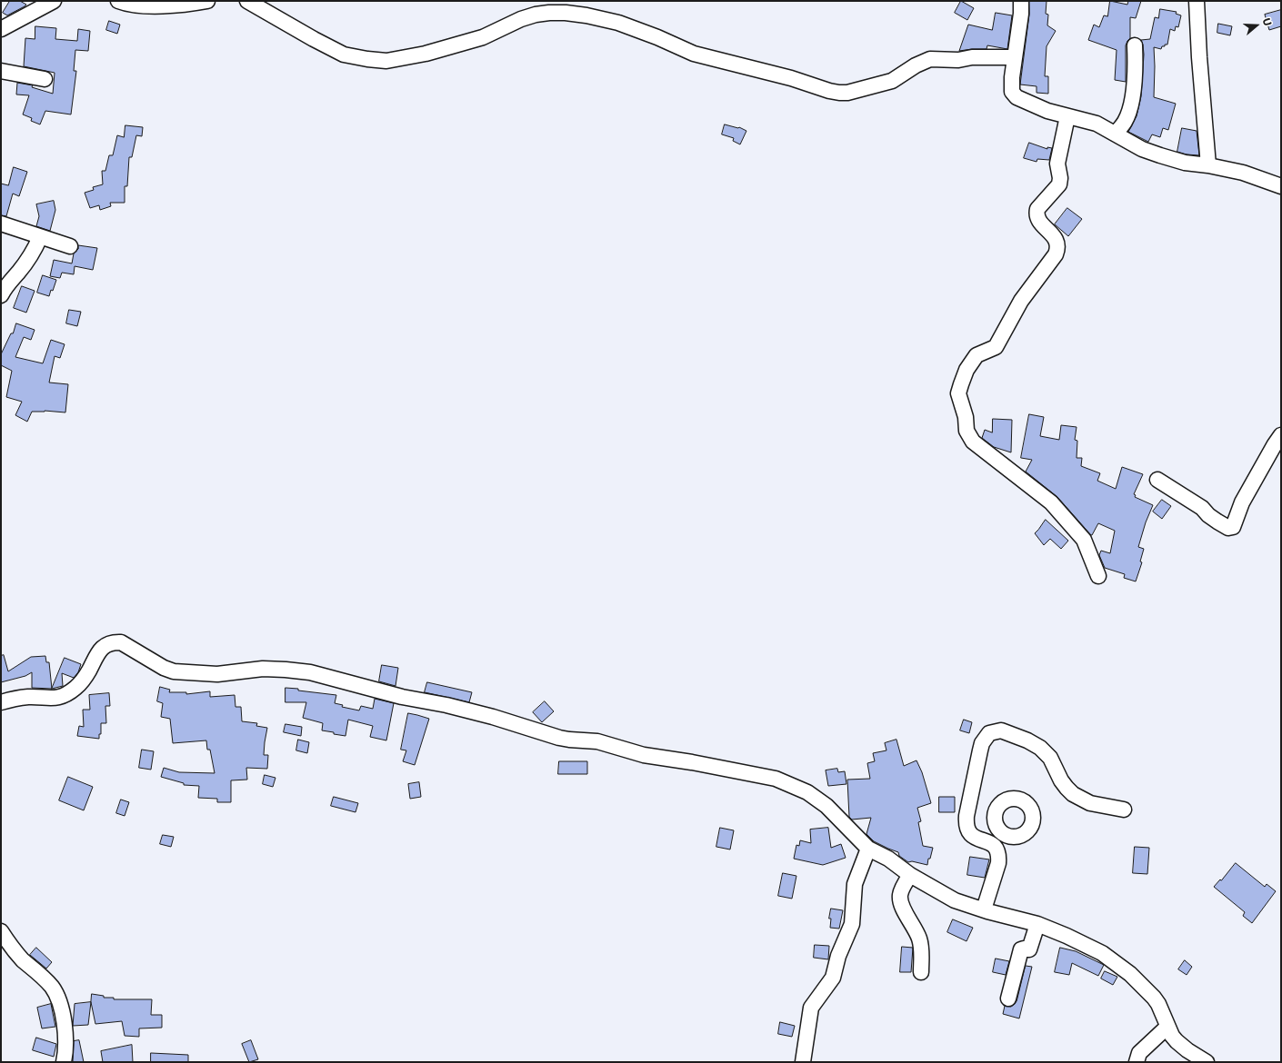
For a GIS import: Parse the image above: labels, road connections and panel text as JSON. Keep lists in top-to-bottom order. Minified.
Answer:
{"north":"right"}
